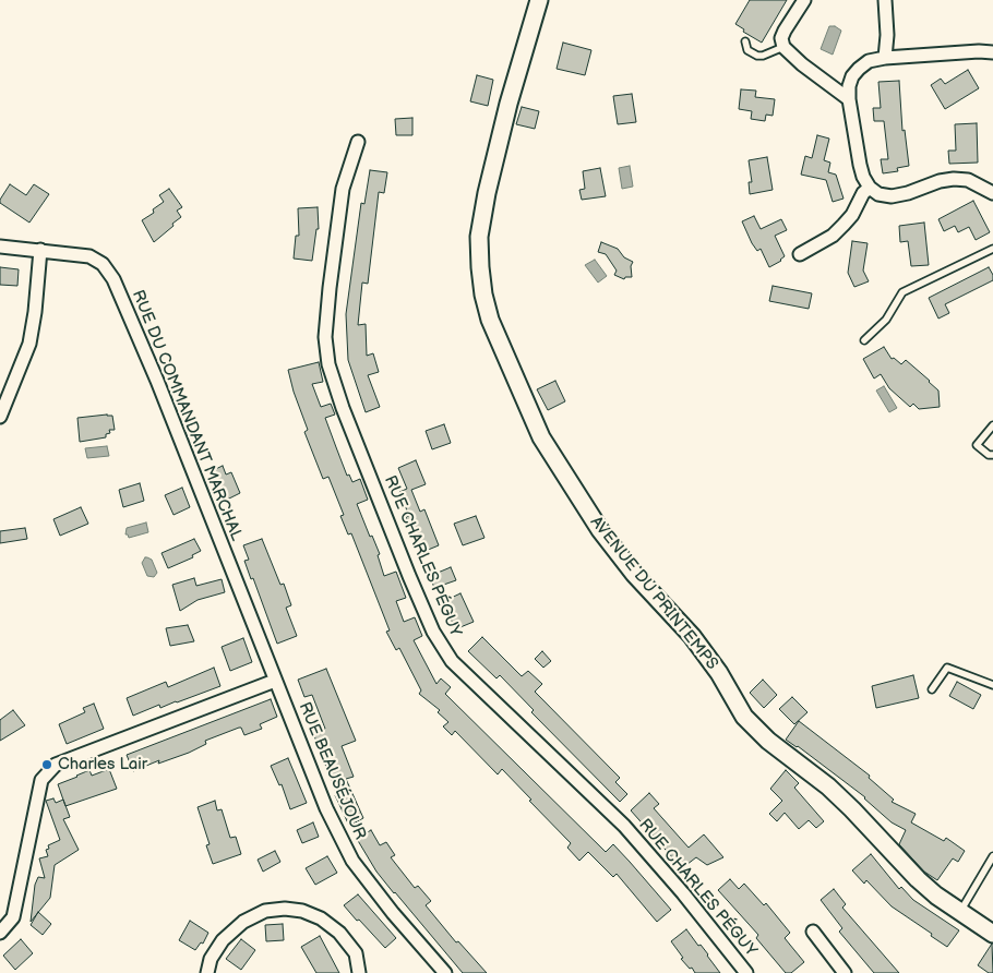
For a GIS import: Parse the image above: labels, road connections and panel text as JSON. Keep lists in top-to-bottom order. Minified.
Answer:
{"streets":{"street":["RUE DU COMMANDANT MARCHAL","RUE CHARLES PÉGUY","AVENUE DU PRINTEMPS","RUE BEAUSÉJOUR"]},"crossings":[["RUE DU COMMANDANT MARCHAL","RUE BEAUSÉJOUR"]],"places":["Charles Lair"]}
